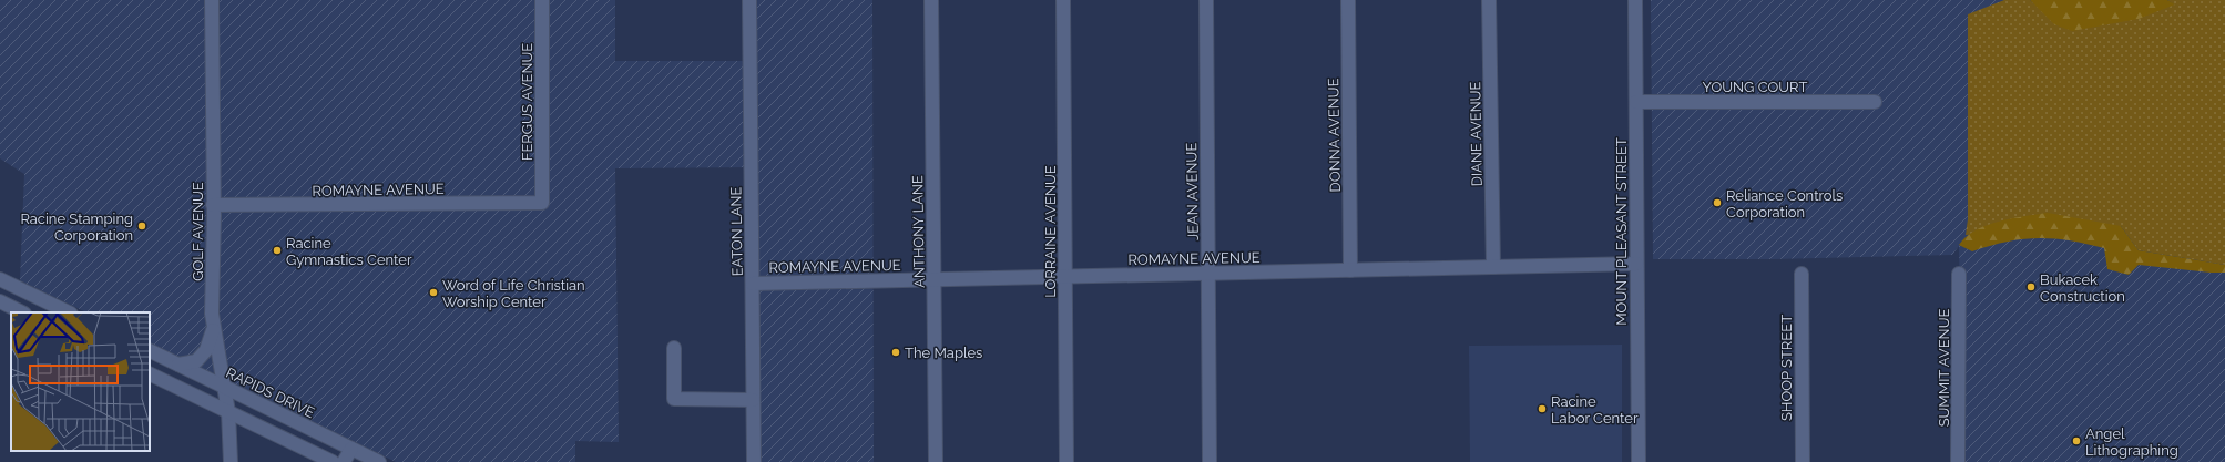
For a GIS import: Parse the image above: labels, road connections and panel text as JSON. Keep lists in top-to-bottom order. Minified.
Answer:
{"streets":{"street":["YOUNG COURT","FERGUS AVENUE","DIANE AVENUE","DONNA AVENUE","ROMAYNE AVENUE","JEAN AVENUE","GOLF AVENUE","EATON LANE","ANTHONY LANE","LORRAINE AVENUE","MOUNT PLEASANT STREET","SHOOP STREET","SUMMIT AVENUE","RAPIDS DRIVE"]},"crossings":[["YOUNG COURT","MOUNT PLEASANT STREET"],["FERGUS AVENUE","ROMAYNE AVENUE"],["DIANE AVENUE","ROMAYNE AVENUE"],["DONNA AVENUE","ROMAYNE AVENUE"],["ROMAYNE AVENUE","JEAN AVENUE"],["ROMAYNE AVENUE","GOLF AVENUE"],["ROMAYNE AVENUE","EATON LANE"],["ROMAYNE AVENUE","ANTHONY LANE"],["ROMAYNE AVENUE","LORRAINE AVENUE"],["ROMAYNE AVENUE","MOUNT PLEASANT STREET"],["GOLF AVENUE","RAPIDS DRIVE"]],"places":["Reliance Controls Corporation","Racine Stamping Corporation","Racine Gymnastics Center","Bukacek Construction","Word of Life Christian Worship Center","The Maples","Racine Labor Center","Angel Lithographing"]}
